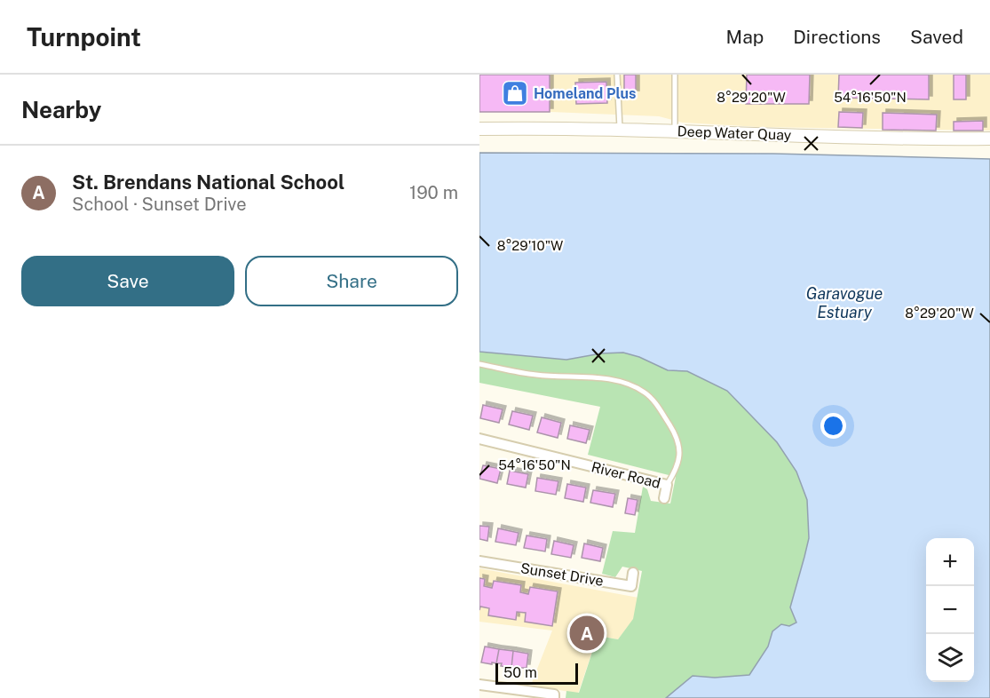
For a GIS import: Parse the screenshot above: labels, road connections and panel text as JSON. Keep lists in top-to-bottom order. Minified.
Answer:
{"streets":{"street":["Deep Water Quay","River Road","Sunset Drive"]},"water":["Garavogue Estuary"],"places":{"shop":["Homeland Plus"]},"scale_bar":"50 m","page":{"header":"Turnpoint","nav":["Map","Directions","Saved"],"heading":"Nearby","list":[{"mark":"A","name":"St. Brendans National School","note":"School · Sunset Drive","value":"190 m"}],"buttons":["Save","Share"],"map_buttons":["+","−"],"pins":"A","scale":"50 m"},"coordinates":["8°29'20\"W","54°16'50\"N","8°29'10\"W"]}
